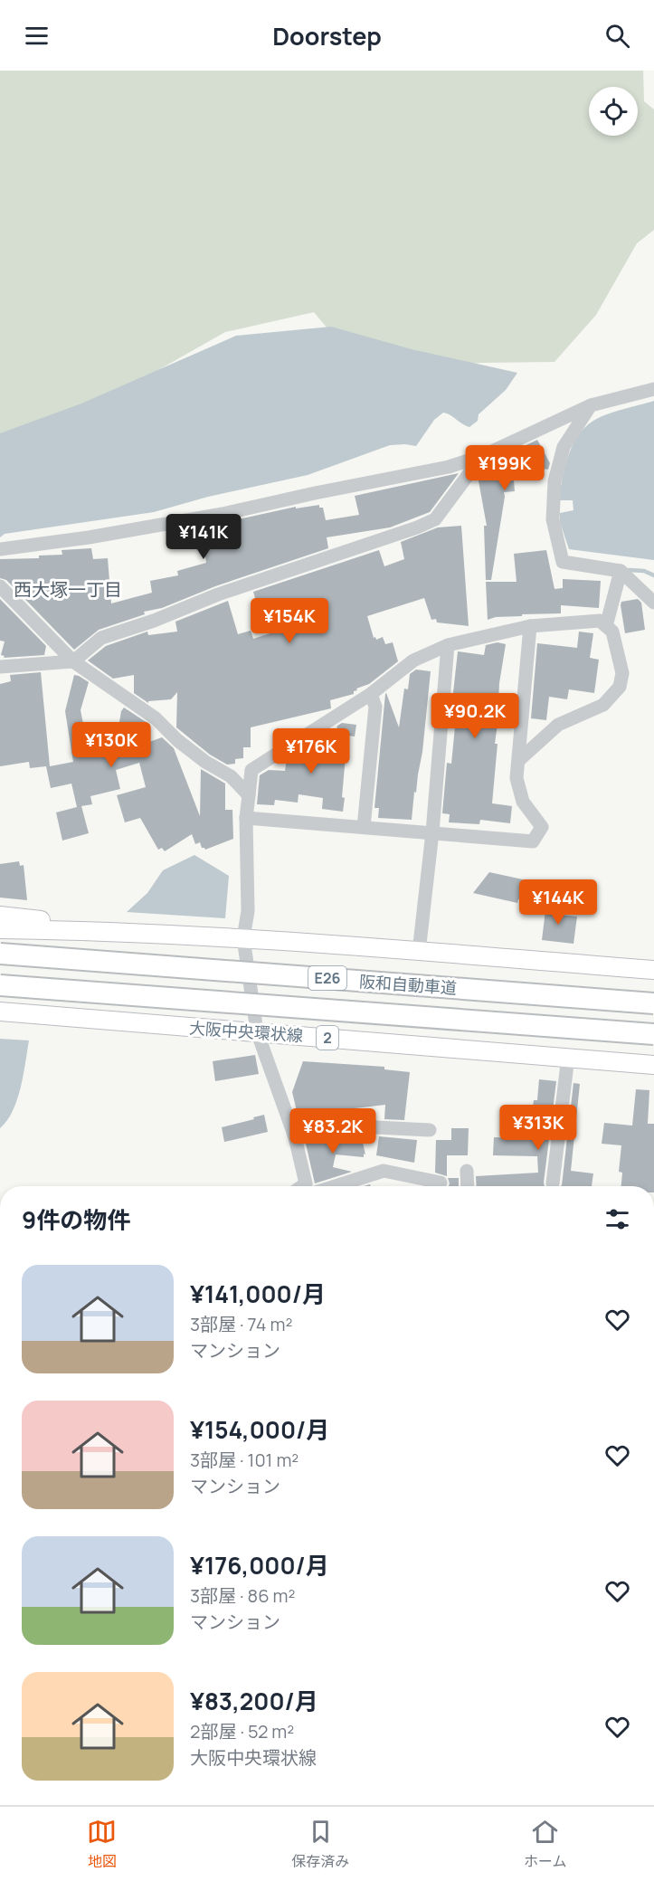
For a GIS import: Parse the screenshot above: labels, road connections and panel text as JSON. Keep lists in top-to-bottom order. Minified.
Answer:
{"streets":{"highway":["E26","阪和自動車道"],"main road":["大阪中央環状線","2"]},"districts":["西大塚一丁目"],"page":{"header":"Doorstep","price":["¥199K","¥141K","¥154K","¥90.2K","¥130K","¥176K","¥144K","¥313K","¥83.2K"],"heading":"9件の物件","list":[{"name":"¥141,000/月","note":"3部屋 · 74 m² · マンション"},{"name":"¥154,000/月","note":"3部屋 · 101 m² · マンション"},{"name":"¥176,000/月","note":"3部屋 · 86 m² · マンション"},{"name":"¥83,200/月","note":"2部屋 · 52 m² · 大阪中央環状線"}],"tabs":["地図","保存済み","ホーム"]}}
